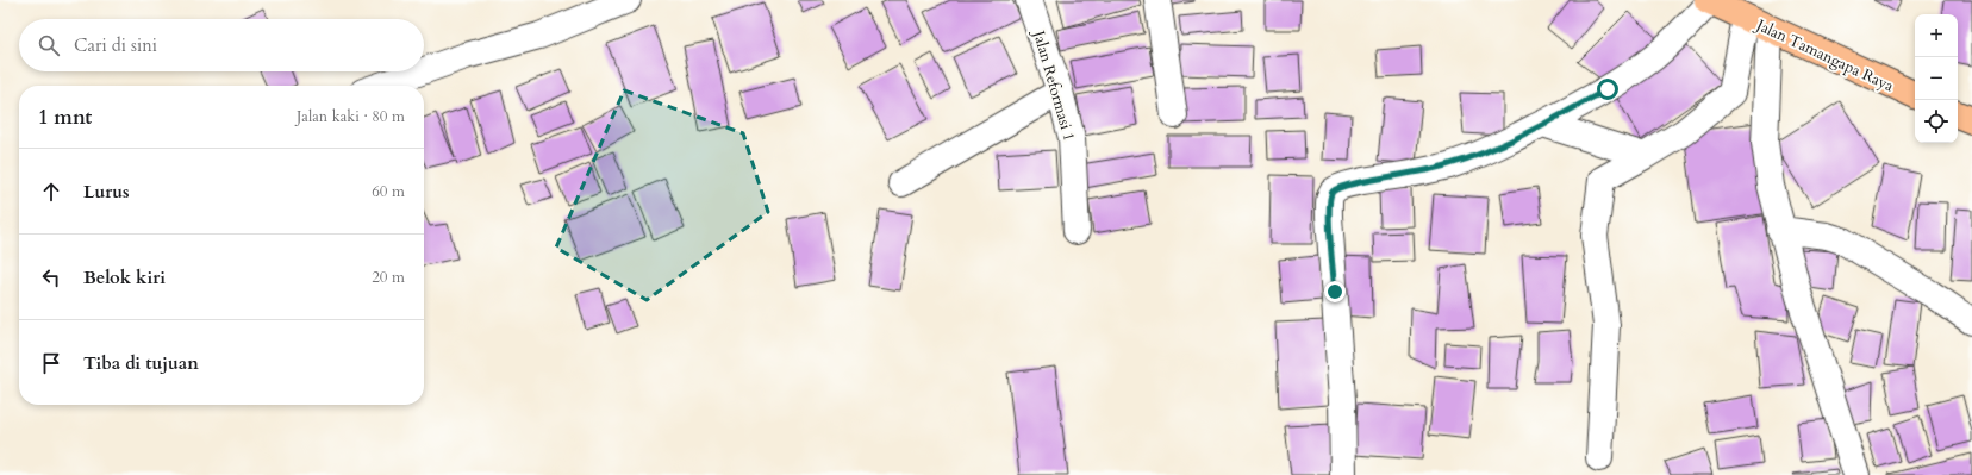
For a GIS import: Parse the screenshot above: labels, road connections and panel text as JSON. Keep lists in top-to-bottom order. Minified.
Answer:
{"streets":{"main road":["Jalan Tamangapa Raya"],"street":["Jalan Reformasi 1"]},"page":{"map_buttons":["+","−"],"search":"Cari di sini","heading":["1 mnt","Jalan kaki · 80 m"],"list":[["Lurus","60 m"],["Belok kiri","20 m"],"Tiba di tujuan"]}}
